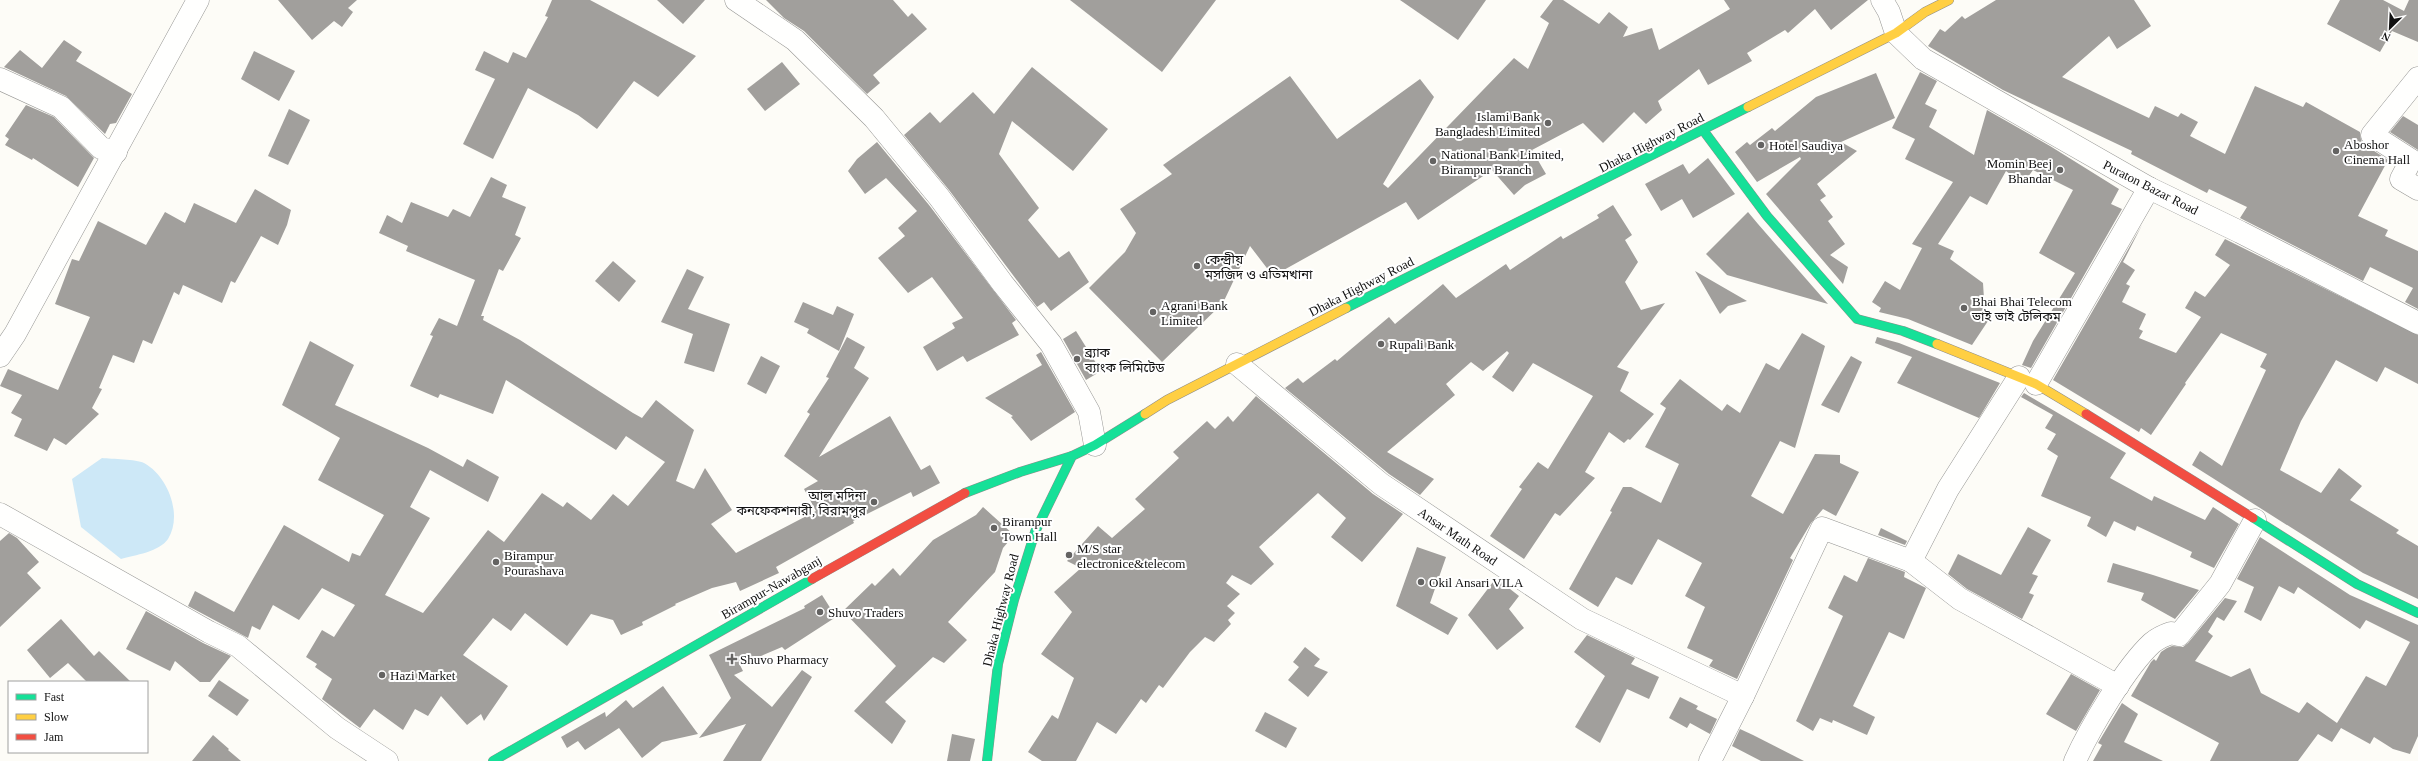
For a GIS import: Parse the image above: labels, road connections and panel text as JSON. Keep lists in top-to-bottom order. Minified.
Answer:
{"streets":{"main road":["Dhaka Highway Road","Birampur-Nawabganj"],"street":["Puraton Bazar Road","Ansar Math Road"]},"crossings":[["Dhaka Highway Road","Puraton Bazar Road"],["Dhaka Highway Road","Ansar Math Road"],["Dhaka Highway Road","Birampur-Nawabganj"]],"places":{"other":["Islami Bank Bangladesh Limited","Hotel Saudiya","Aboshor Cinema Hall","National Bank Limited, Birampur Branch","Momin Beej Bhandar","কেন্দ্রীয় মসজিদ ও এতিমখানা","Bhai Bhai Telecom ভাই ভাই টেলিকম","Agrani Bank Limited","Rupali Bank","ব্র্যাক ব্যাংক লিমিটেড","আল মদিনা কনফেকশনারী, বিরামপুর","Birampur Town Hall","M/S star electronice&telecom","Birampur Pourashava","Okil Ansari VILA","Shuvo Traders","Hazi Market"],"health":["Shuvo Pharmacy"]},"legend":["Fast","Slow","Jam"],"north":"bottom left"}
